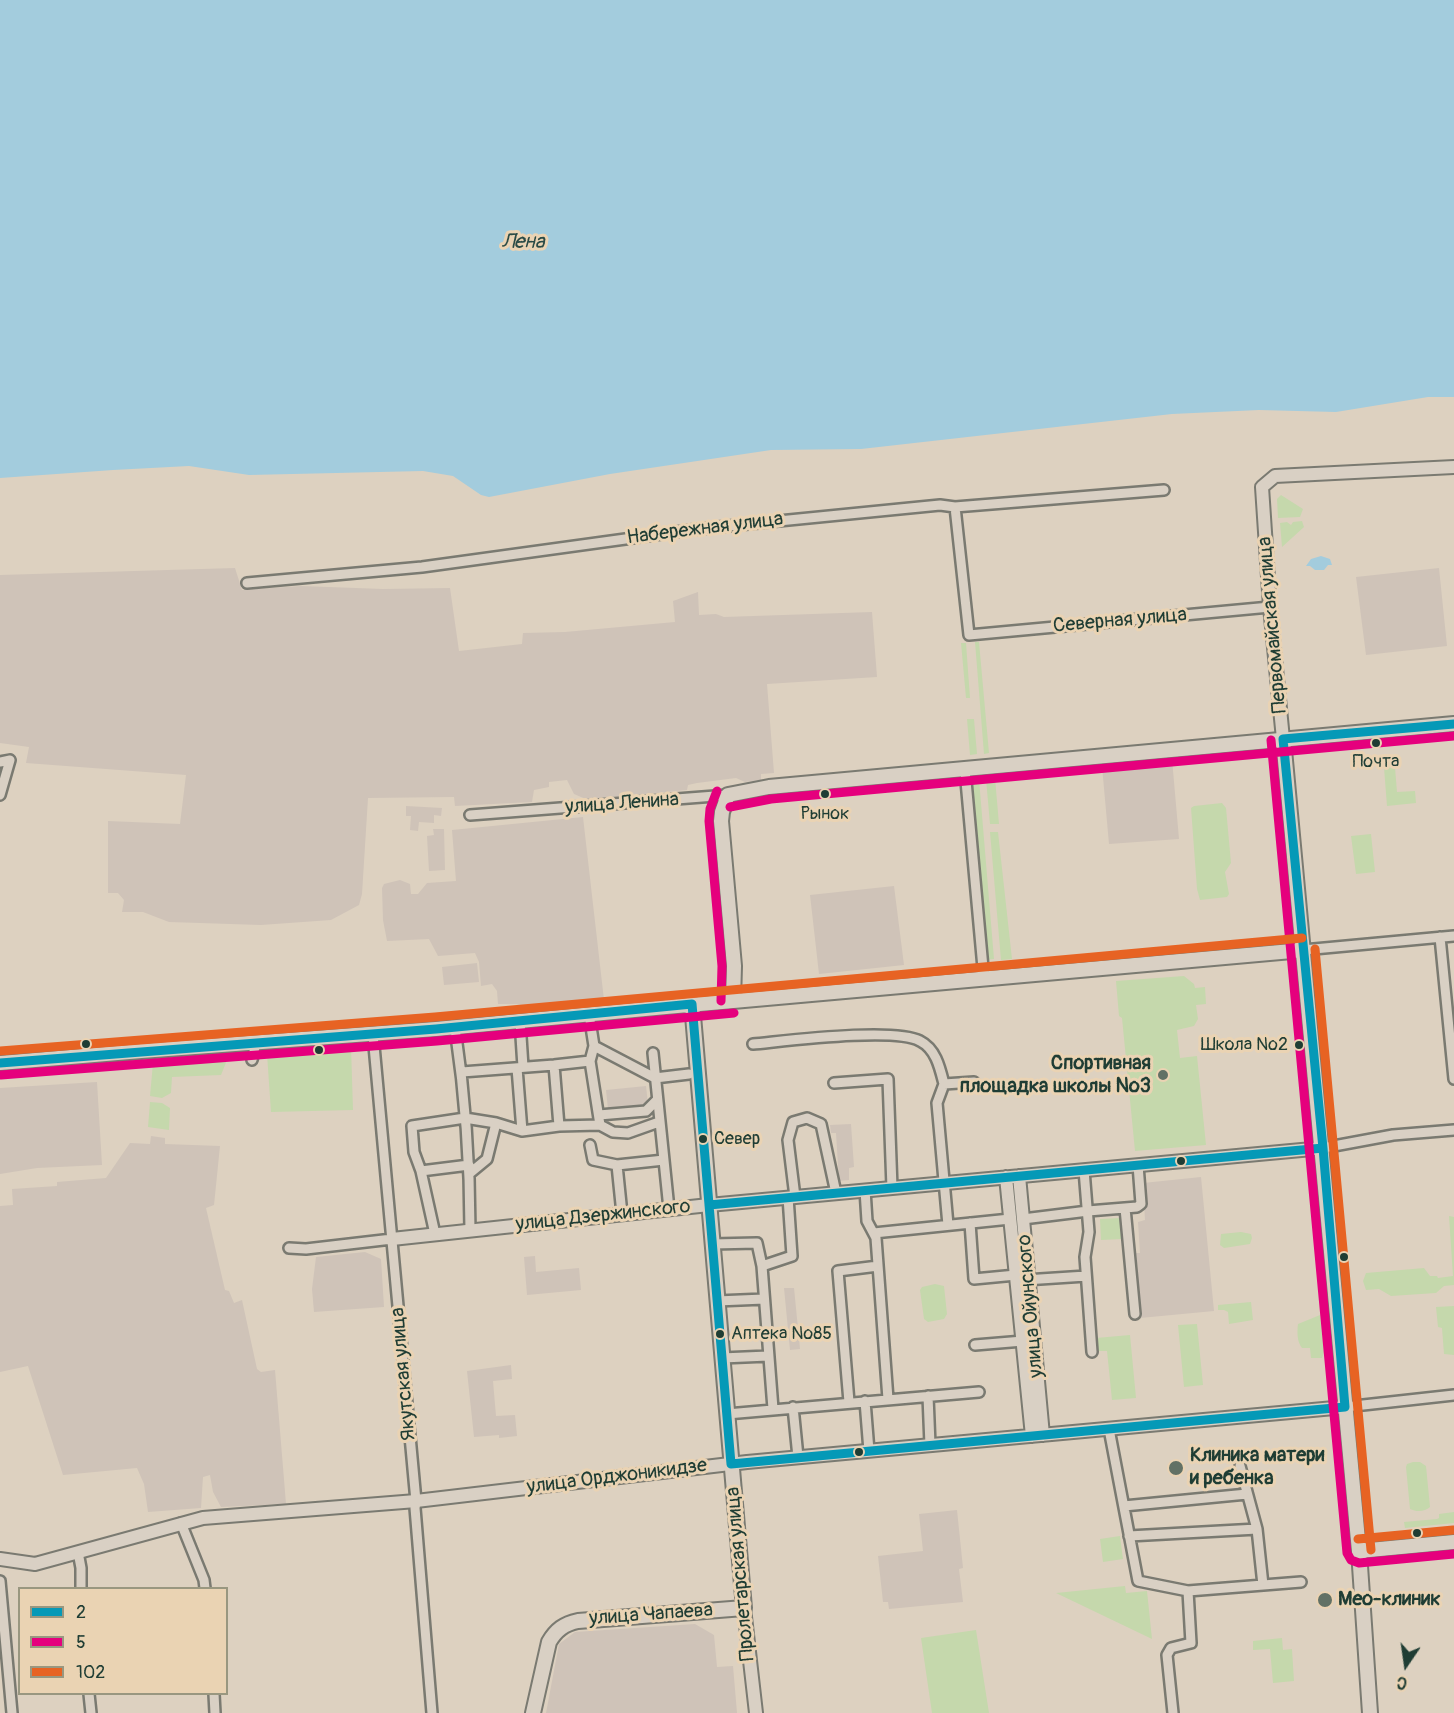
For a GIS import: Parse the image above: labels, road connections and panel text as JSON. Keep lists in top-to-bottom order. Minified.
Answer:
{"streets":{"main road":["Первомайская улица","улица Ленина","Пролетарская улица","улица Чапаева"],"street":["Набережная улица","Северная улица","улица Дзержинского","улица Ойунского","Якутская улица","улица Орджоникидзе"]},"crossings":[["Набережная улица","Северная улица"],["Северная улица","Первомайская улица"],["Первомайская улица","улица Ленина"],["Первомайская улица","улица Дзержинского"],["Первомайская улица","улица Орджоникидзе"],["улица Дзержинского","улица Ойунского"],["улица Дзержинского","Якутская улица"],["улица Дзержинского","Пролетарская улица"],["улица Ойунского","улица Орджоникидзе"],["Якутская улица","улица Орджоникидзе"],["улица Орджоникидзе","Пролетарская улица"],["Пролетарская улица","улица Чапаева"]],"water":["Лена"],"places":["Почта","Рынок","Школа №2","Спортивная площадка школы №3","Север","Аптека №85","Клиника матери и ребенка","Мео-клиник"],"lines":["transit line 2","transit line 5","transit line 102"],"legend":["2","5","102"],"north":"bottom"}
